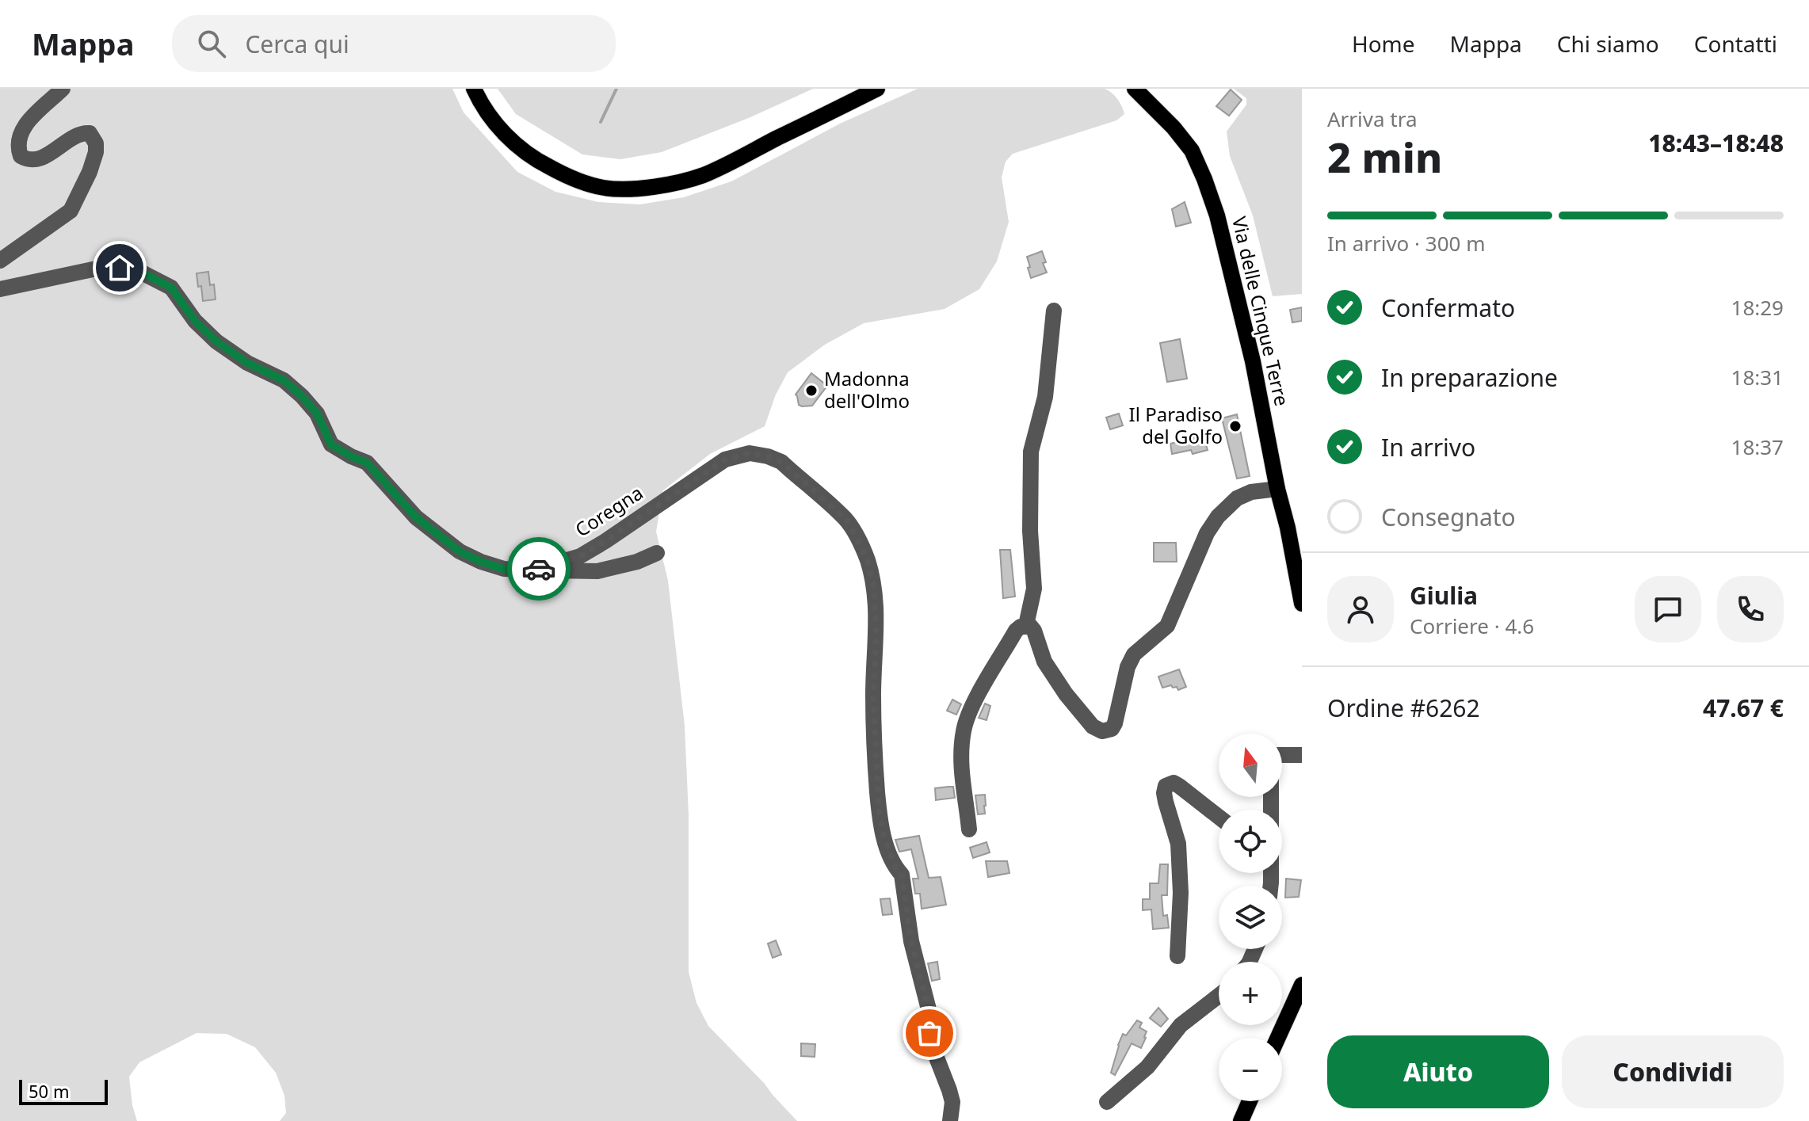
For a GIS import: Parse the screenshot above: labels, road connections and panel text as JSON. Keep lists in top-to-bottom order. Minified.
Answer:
{"streets":{"main road":["Via delle Cinque Terre"],"street":["Coregna"]},"places":["Madonna dell'Olmo","Il Paradiso del Golfo"],"scale_bar":"50 m","north":"top","page":{"header":"Mappa","search":"Cerca qui","nav":["Home","Mappa","Chi siamo","Contatti"],"heading":["2 min","Arriva tra","18:43–18:48"],"panel":["Giulia","Corriere · 4.6","Ordine #6262","47.67 €"],"bar":"In arrivo · 300 m","list":[["Confermato","18:29"],["In preparazione","18:31"],["In arrivo","18:37"],"Consegnato"],"map_buttons":["+","−"],"buttons":["Aiuto","Condividi"],"scale":"50 m"}}
